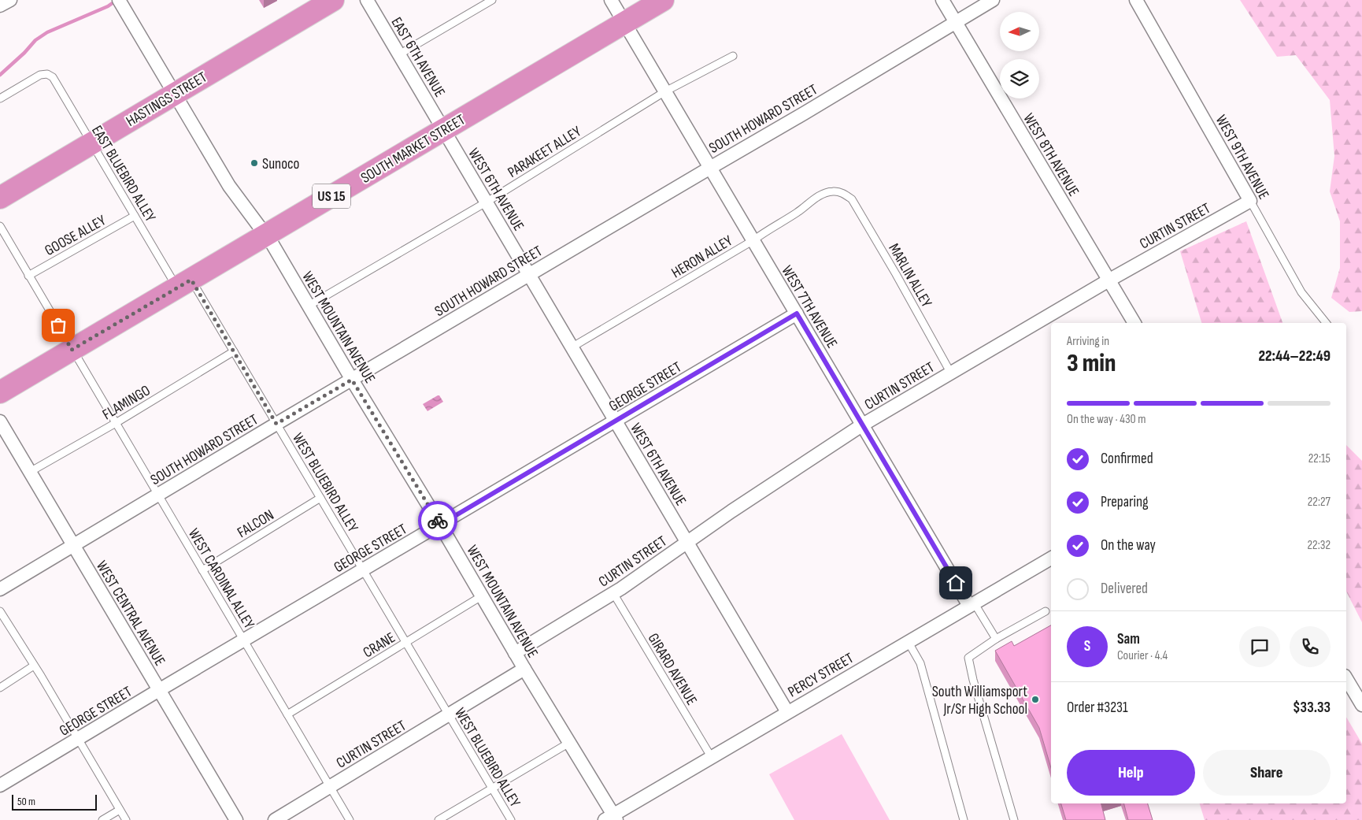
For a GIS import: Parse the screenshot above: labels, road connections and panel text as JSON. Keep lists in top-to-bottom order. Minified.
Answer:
{"streets":{"highway":["HASTINGS STREET","SOUTH MARKET STREET","US 15"],"street":["EAST 6TH AVENUE","SOUTH HOWARD STREET","WEST 8TH AVENUE","WEST 9TH AVENUE","WEST 6TH AVENUE","CURTIN STREET","WEST 7TH AVENUE","WEST MOUNTAIN AVENUE","GEORGE STREET","WEST CENTRAL AVENUE","PERCY STREET"],"lane":["PARAKEET ALLEY","EAST BLUEBIRD ALLEY","GOOSE ALLEY","HERON ALLEY","MARLIN ALLEY","FLAMINGO","WEST BLUEBIRD ALLEY","FALCON","WEST CARDINAL ALLEY","CRANE","GIRARD AVENUE"]},"crossings":[["EAST 6TH AVENUE","SOUTH MARKET STREET"],["EAST 6TH AVENUE","WEST 6TH AVENUE"],["HASTINGS STREET","EAST BLUEBIRD ALLEY"],["HASTINGS STREET","WEST MOUNTAIN AVENUE"],["SOUTH HOWARD STREET","WEST 8TH AVENUE"],["SOUTH HOWARD STREET","WEST 6TH AVENUE"],["SOUTH HOWARD STREET","WEST 7TH AVENUE"],["SOUTH HOWARD STREET","WEST MOUNTAIN AVENUE"],["SOUTH HOWARD STREET","WEST BLUEBIRD ALLEY"],["SOUTH HOWARD STREET","WEST CARDINAL ALLEY"],["SOUTH HOWARD STREET","WEST CENTRAL AVENUE"],["SOUTH MARKET STREET","EAST BLUEBIRD ALLEY"],["SOUTH MARKET STREET","WEST 6TH AVENUE"],["SOUTH MARKET STREET","WEST 7TH AVENUE"],["SOUTH MARKET STREET","WEST MOUNTAIN AVENUE"],["SOUTH MARKET STREET","WEST BLUEBIRD ALLEY"],["SOUTH MARKET STREET","WEST CARDINAL ALLEY"],["PARAKEET ALLEY","WEST 6TH AVENUE"],["PARAKEET ALLEY","WEST 7TH AVENUE"],["PARAKEET ALLEY","WEST MOUNTAIN AVENUE"],["WEST 8TH AVENUE","CURTIN STREET"],["WEST 9TH AVENUE","CURTIN STREET"],["EAST BLUEBIRD ALLEY","GOOSE ALLEY"],["EAST BLUEBIRD ALLEY","WEST BLUEBIRD ALLEY"],["WEST 6TH AVENUE","CURTIN STREET"],["WEST 6TH AVENUE","HERON ALLEY"],["WEST 6TH AVENUE","GEORGE STREET"],["WEST 6TH AVENUE","PERCY STREET"],["CURTIN STREET","MARLIN ALLEY"],["CURTIN STREET","WEST 7TH AVENUE"],["CURTIN STREET","WEST MOUNTAIN AVENUE"],["CURTIN STREET","WEST BLUEBIRD ALLEY"],["CURTIN STREET","WEST CARDINAL ALLEY"],["CURTIN STREET","GIRARD AVENUE"],["GOOSE ALLEY","WEST CARDINAL ALLEY"],["HERON ALLEY","MARLIN ALLEY"],["HERON ALLEY","WEST 7TH AVENUE"],["WEST 7TH AVENUE","GEORGE STREET"],["WEST 7TH AVENUE","PERCY STREET"],["WEST MOUNTAIN AVENUE","GEORGE STREET"],["WEST MOUNTAIN AVENUE","CRANE"],["WEST MOUNTAIN AVENUE","PERCY STREET"],["GEORGE STREET","WEST BLUEBIRD ALLEY"],["GEORGE STREET","WEST CARDINAL ALLEY"],["GEORGE STREET","WEST CENTRAL AVENUE"],["FLAMINGO","WEST BLUEBIRD ALLEY"],["FLAMINGO","WEST CARDINAL ALLEY"],["FLAMINGO","WEST CENTRAL AVENUE"],["WEST BLUEBIRD ALLEY","FALCON"],["WEST BLUEBIRD ALLEY","CRANE"],["FALCON","WEST CARDINAL ALLEY"],["WEST CARDINAL ALLEY","CRANE"],["GIRARD AVENUE","PERCY STREET"]],"places":["Sunoco","South Williamsport Jr/Sr High School"],"scale_bar":"50 m","north":"left","page":{"heading":["3 min","Arriving in","22:44–22:49"],"panel":["Sam","Courier · 4.4","Order #3231","$33.33"],"bar":"On the way · 430 m","list":[["Confirmed","22:15"],["Preparing","22:27"],["On the way","22:32"],"Delivered"],"round":"S","buttons":["Help","Share"],"scale":"50 m"}}
